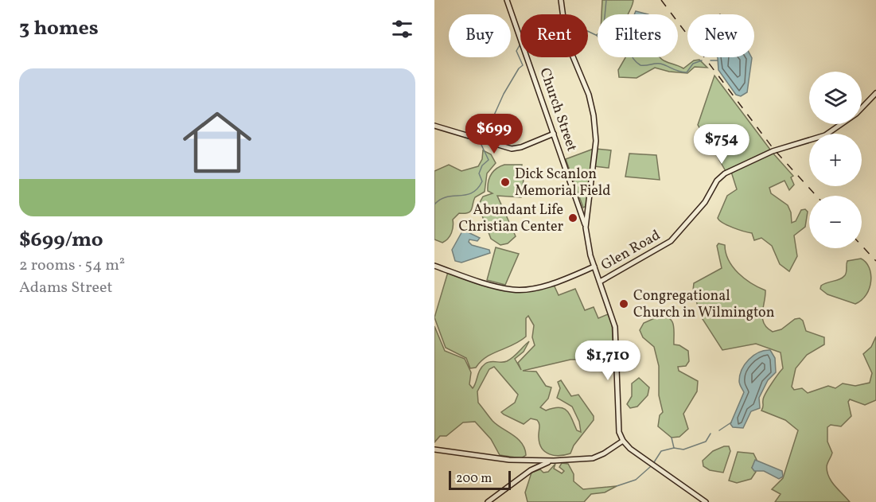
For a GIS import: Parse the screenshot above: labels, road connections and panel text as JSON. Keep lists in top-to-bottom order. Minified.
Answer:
{"streets":{"street":["Church Street","Glen Road"]},"crossings":[["Church Street","Glen Road"]],"places":["Dick Scanlon Memorial Field","Abundant Life Christian Center","Congregational Church in Wilmington"],"scale_bar":"200 m","page":{"heading":"3 homes","chip":["Buy","Rent","Filters","New"],"list":[{"name":"$699/mo","note":"2 rooms · 54 m² · Adams Street"}],"map_buttons":["+","−"],"price":["$699","$754","$1,710"],"scale":"200 m"}}
